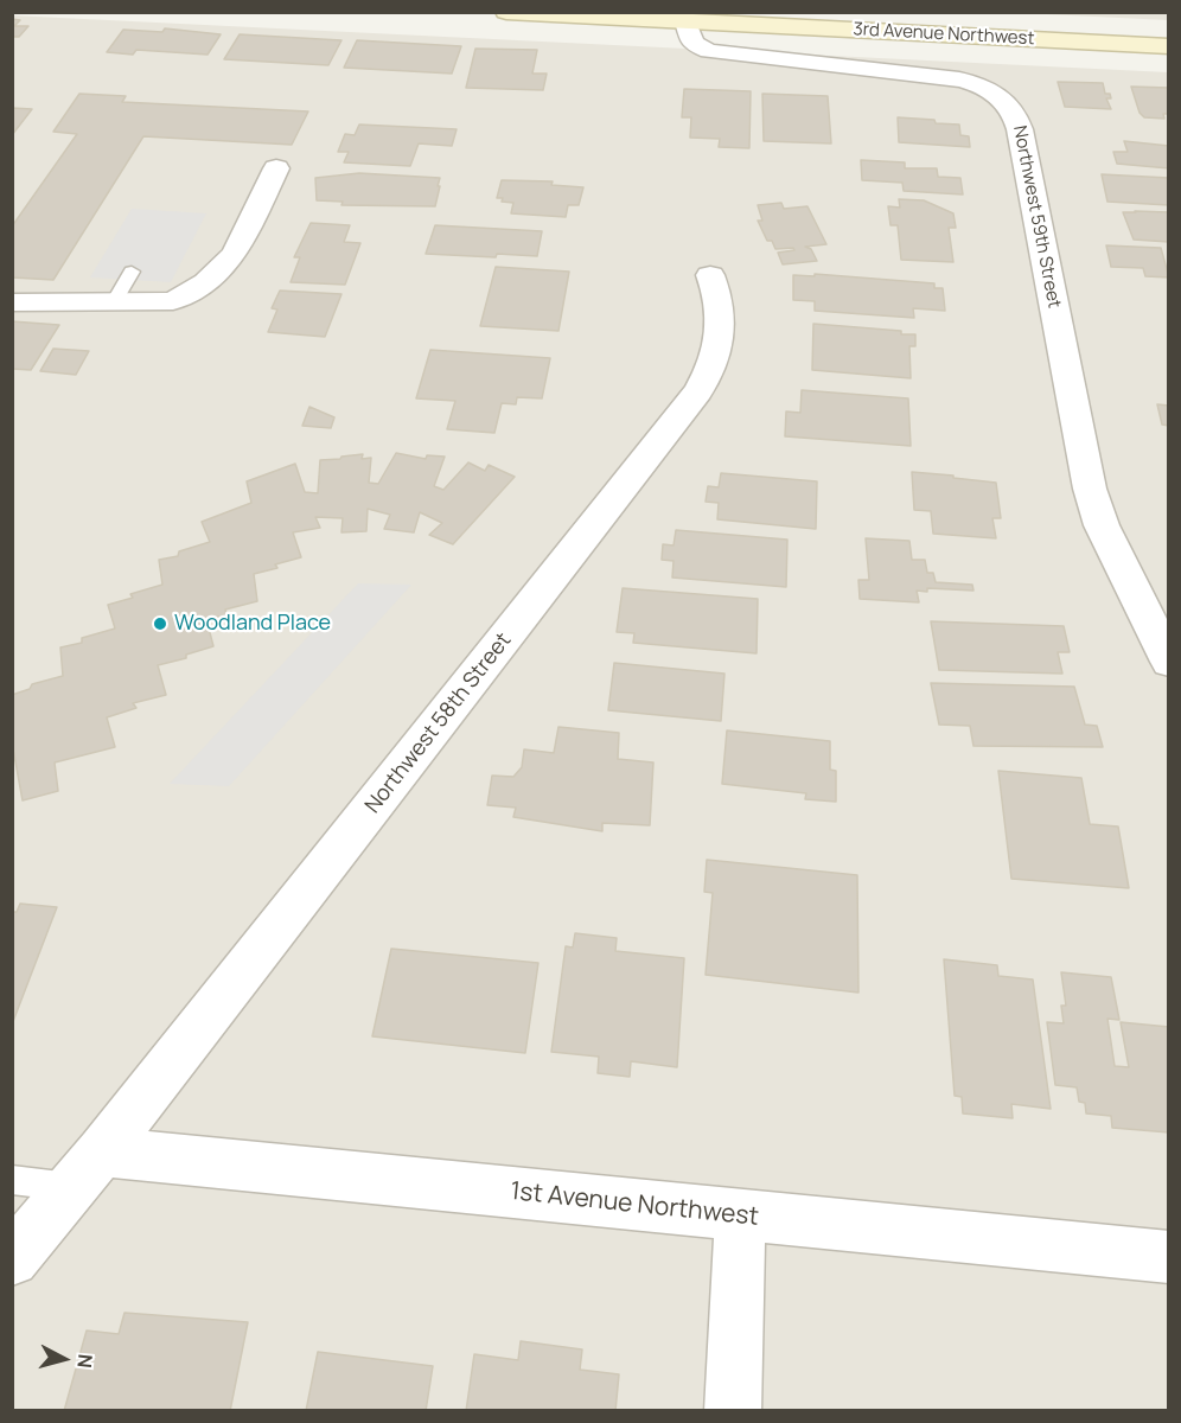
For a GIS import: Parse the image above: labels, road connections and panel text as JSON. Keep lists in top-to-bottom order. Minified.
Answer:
{"streets":{"street":["3rd Avenue Northwest","Northwest 59th Street","Northwest 58th Street","1st Avenue Northwest"]},"crossings":[["3rd Avenue Northwest","Northwest 59th Street"],["Northwest 58th Street","1st Avenue Northwest"]],"places":["Woodland Place"],"north":"right"}
